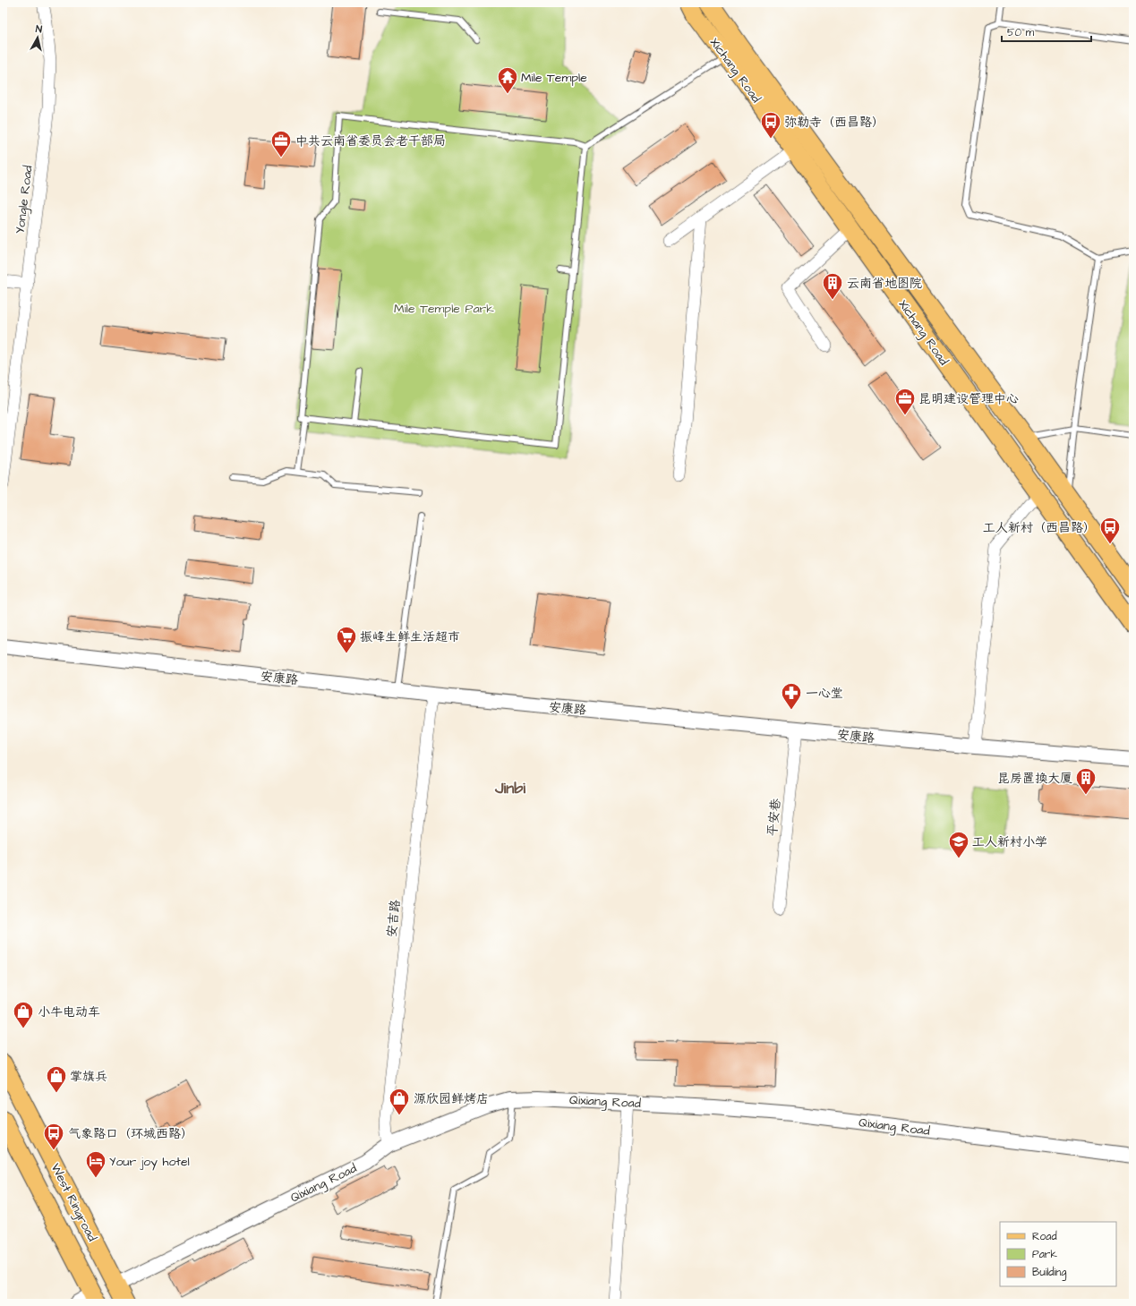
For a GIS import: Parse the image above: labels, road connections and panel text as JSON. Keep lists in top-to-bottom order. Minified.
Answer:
{"streets":{"main road":["Xichang Road","West Ringroad"],"street":["Yongle Road","安康路","平安巷","安吉路","Qixiang Road"]},"crossings":[["安康路","平安巷"],["安康路","安吉路"],["安吉路","Qixiang Road"],["Qixiang Road","West Ringroad"]],"districts":["Jinbi"],"parks":["Mile Temple Park"],"places":{"temple":["Mile Temple"],"bus stop":["弥勒寺（西昌路）","工人新村（西昌路）","气象路口（环城西路）"],"office":["中共云南省委员会老干部局","昆明建设管理中心"],"building":["云南省地图院","昆房置换大厦"],"supermarket":["振峰生鲜生活超市"],"pharmacy":["一心堂"],"school or university":["工人新村小学"],"shop":["小牛电动车","掌旗兵","源欣园鲜烤店"],"hotel":["Your joy hotel"]},"legend":["Road","Park","Building"],"scale_bar":"50 m","north":"top"}
